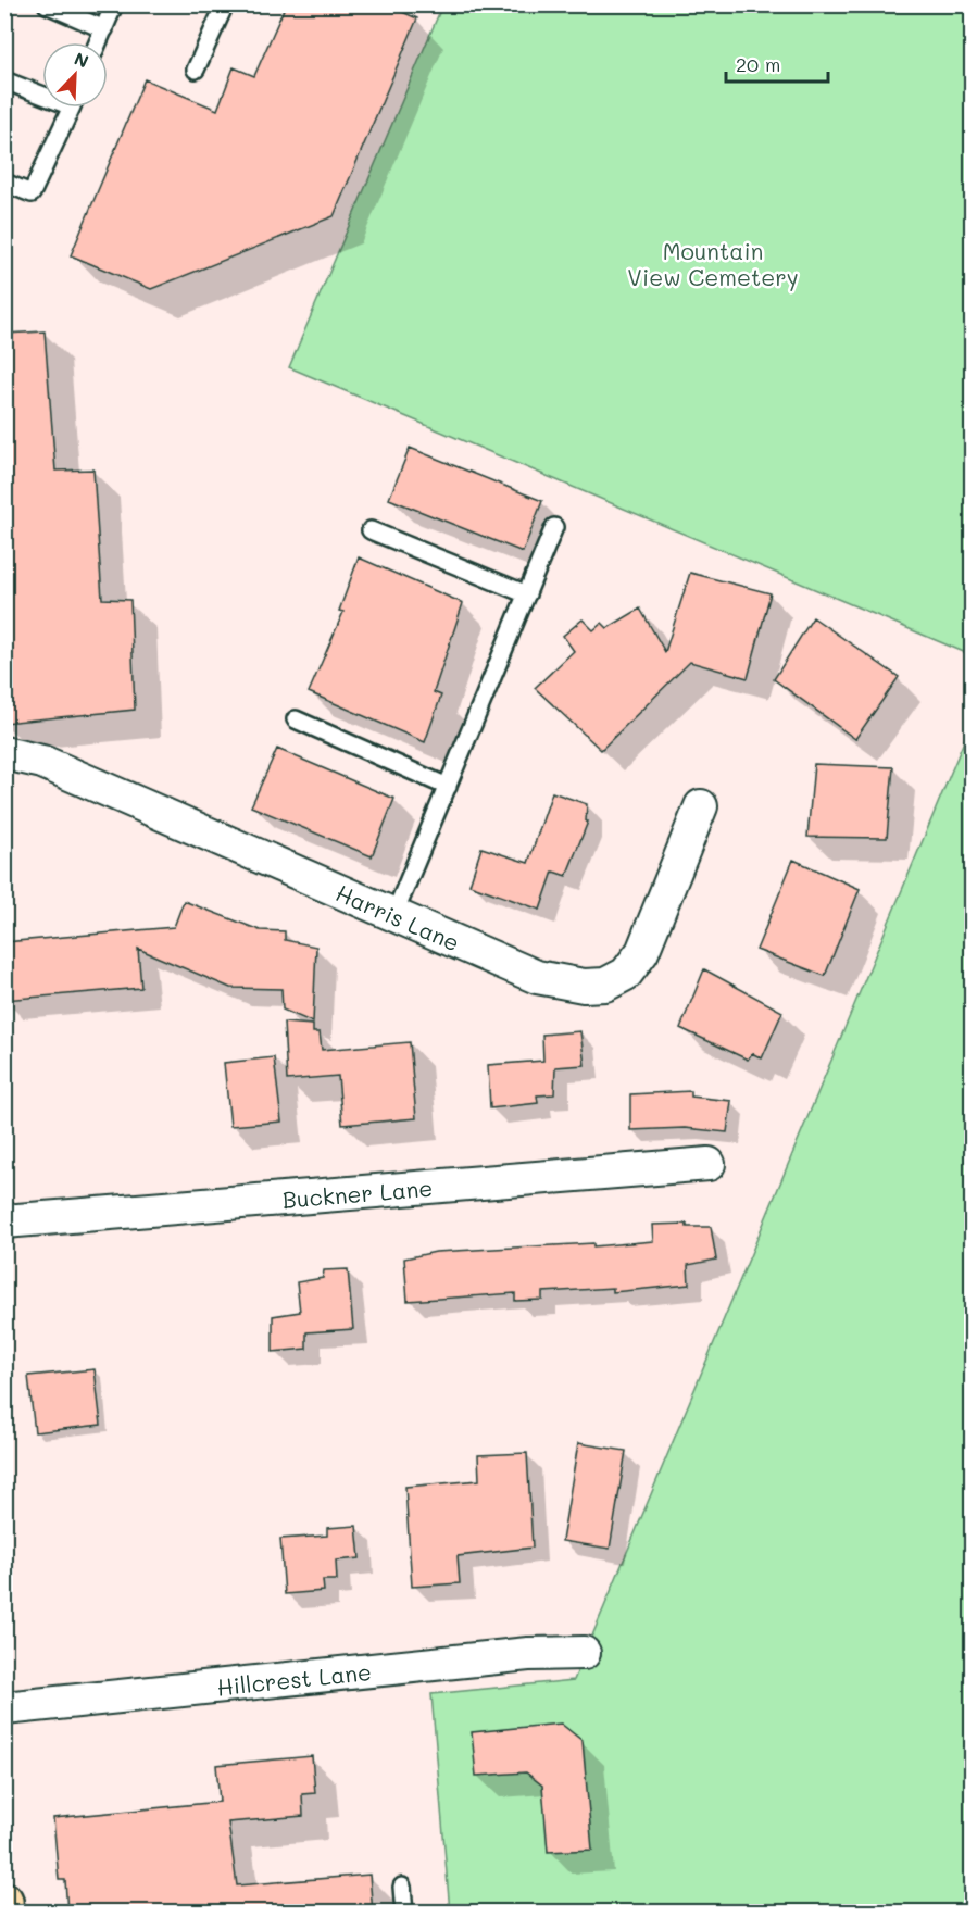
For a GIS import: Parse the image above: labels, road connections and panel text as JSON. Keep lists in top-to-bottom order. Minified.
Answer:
{"streets":{"street":["Harris Lane","Buckner Lane","Hillcrest Lane"]},"parks":["Mountain View Cemetery"],"scale_bar":"20 m","north":"top right"}
